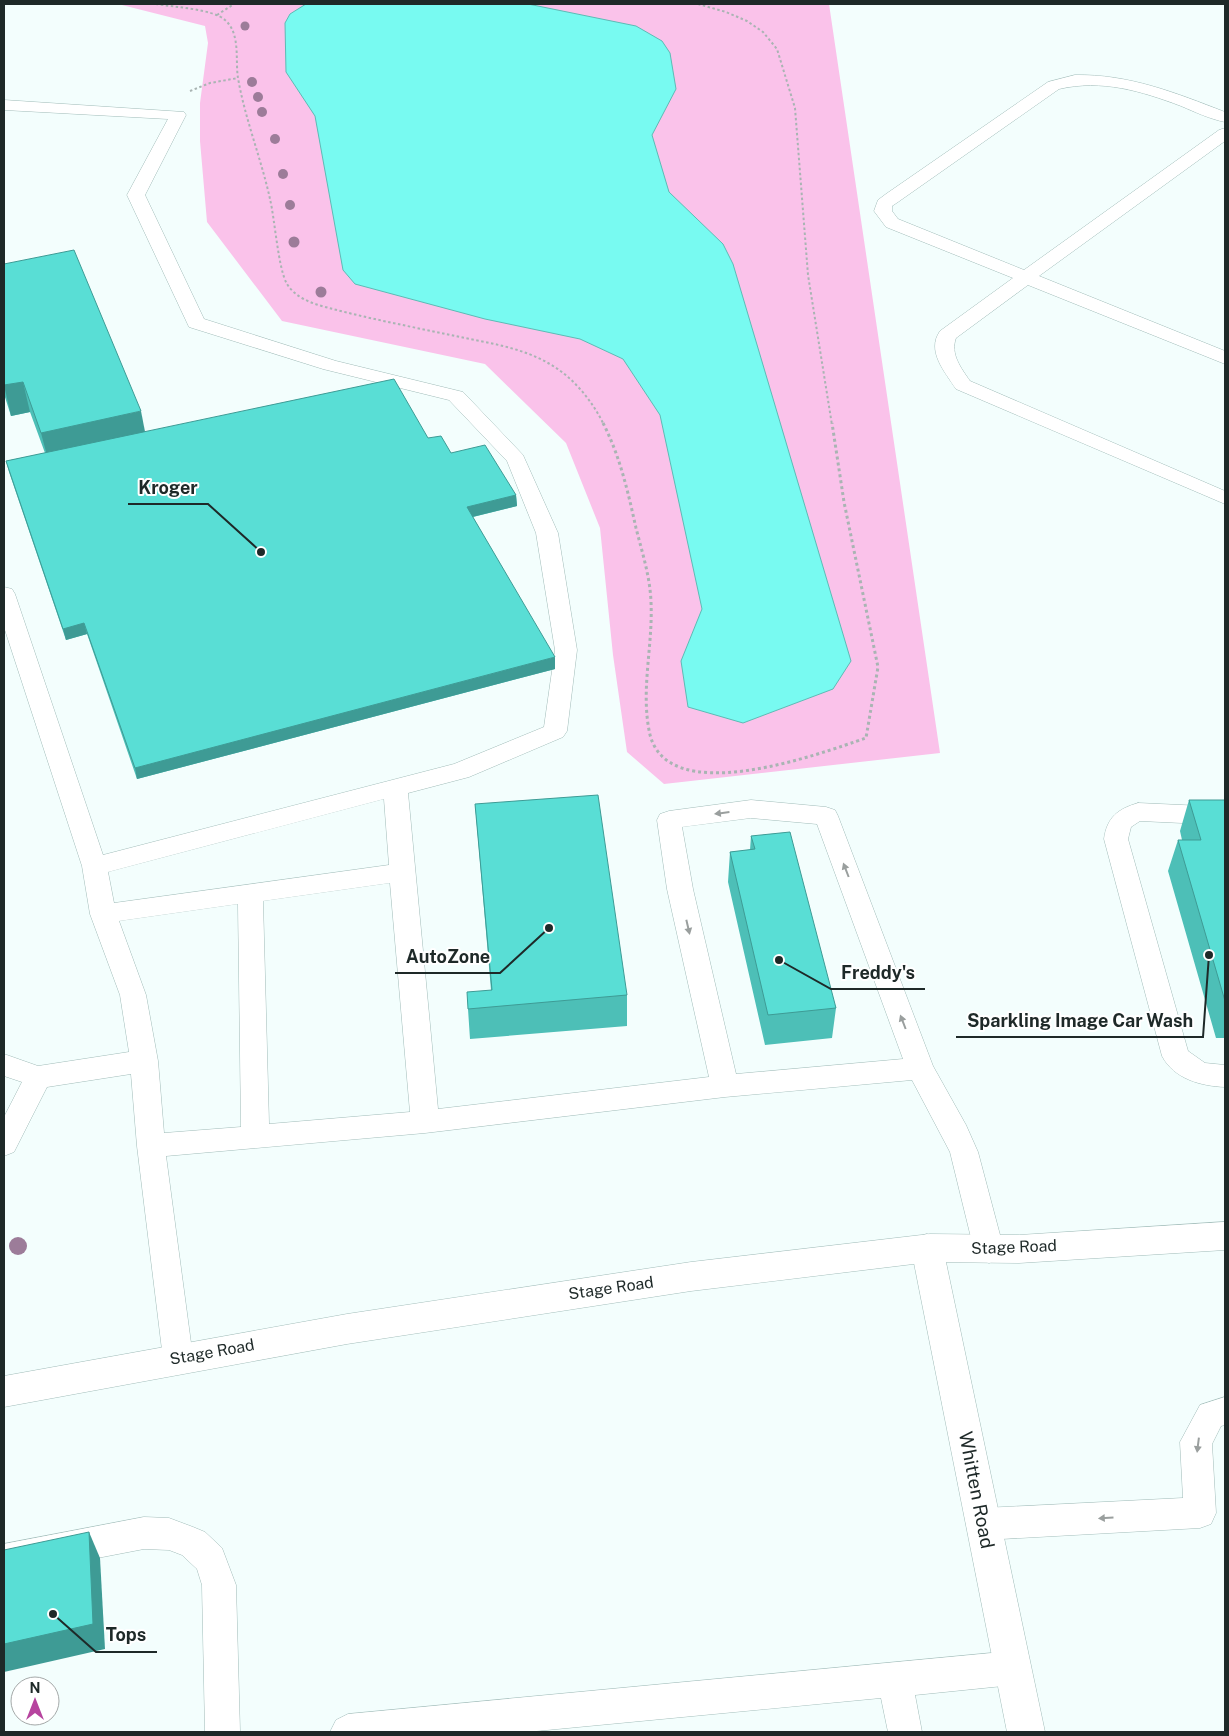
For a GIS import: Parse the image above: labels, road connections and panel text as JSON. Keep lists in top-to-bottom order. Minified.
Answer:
{"streets":{"main road":["Stage Road","Whitten Road"]},"crossings":[["Stage Road","Whitten Road"]],"places":["Kroger","AutoZone","Sparkling Image Car Wash","Freddy's","Tops"],"north":"top"}
